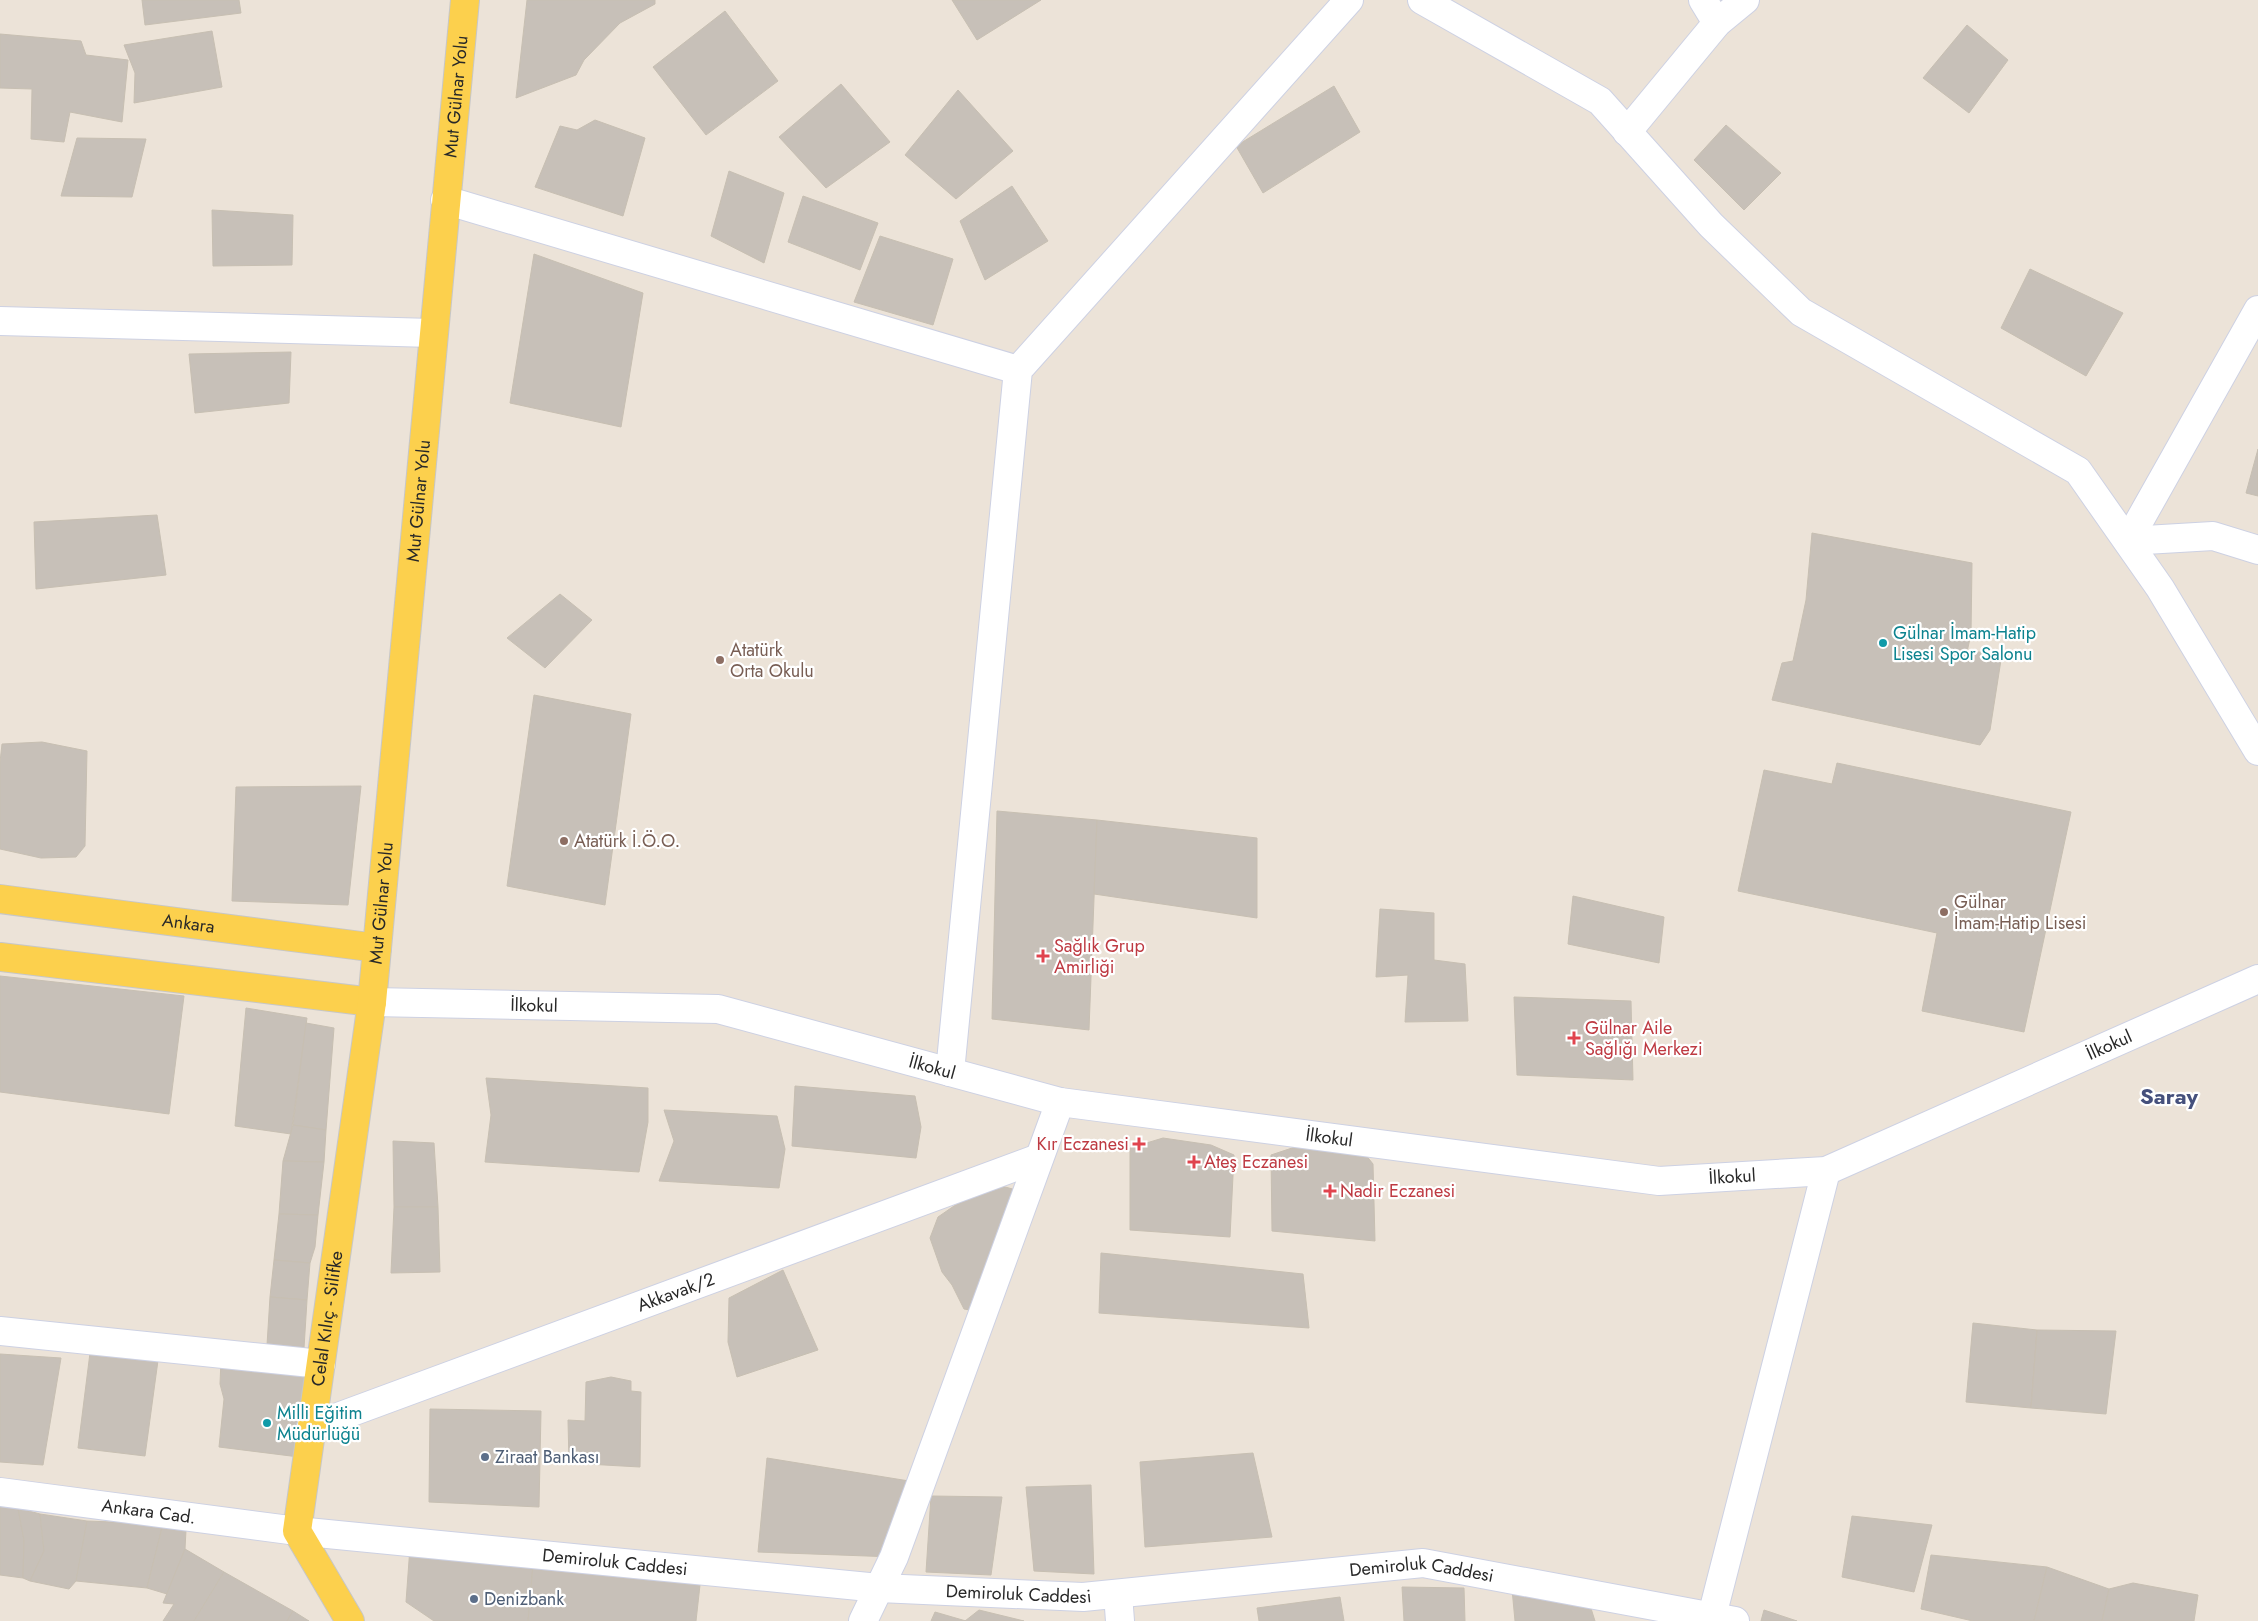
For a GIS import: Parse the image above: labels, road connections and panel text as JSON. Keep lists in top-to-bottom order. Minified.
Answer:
{"streets":{"main road":["Mut Gülnar Yolu","Ankara","Celal Kılıç - Silifke"],"street":["İlkokul","Akkavak/2","Ankara Cad.","Demiroluk Caddesi"]},"crossings":[["Mut Gülnar Yolu","Ankara"],["Mut Gülnar Yolu","İlkokul"],["Mut Gülnar Yolu","Celal Kılıç - Silifke"],["İlkokul","Celal Kılıç - Silifke"],["Akkavak/2","Celal Kılıç - Silifke"],["Celal Kılıç - Silifke","Ankara Cad."],["Celal Kılıç - Silifke","Demiroluk Caddesi"],["Ankara Cad.","Demiroluk Caddesi"]],"districts":["Saray"],"places":{"other":["Gülnar İmam-Hatip Lisesi Spor Salonu","Atatürk Orta Okulu","Atatürk İ.Ö.O.","Gülnar İmam-Hatip Lisesi","Milli Eğitim Müdürlüğü","Ziraat Bankası","Denizbank"],"health":["Sağlık Grup Amirliği","Gülnar Aile Sağlığı Merkezi","Kır Eczanesi","Ateş Eczanesi","Nadir Eczanesi"]}}
